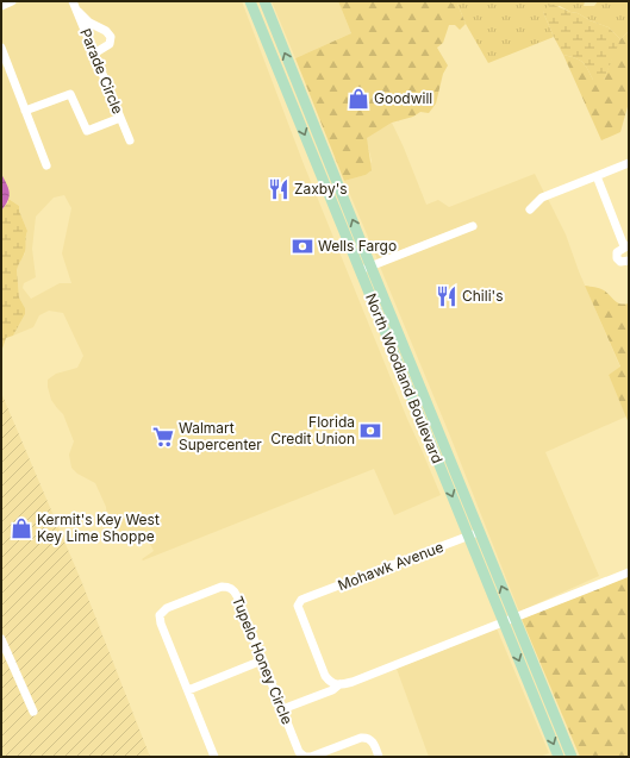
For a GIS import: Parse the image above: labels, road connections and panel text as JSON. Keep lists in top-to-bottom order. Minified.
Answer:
{"streets":{"main road":["North Woodland Boulevard"],"street":["Parade Circle","Mohawk Avenue","Tupelo Honey Circle"]},"crossings":[["North Woodland Boulevard","Mohawk Avenue"]],"places":{"shop":["Goodwill","Kermit's Key West Key Lime Shoppe"],"restaurant":["Zaxby's","Chili's"],"bank":["Wells Fargo","Florida Credit Union"],"supermarket":["Walmart Supercenter"]}}
